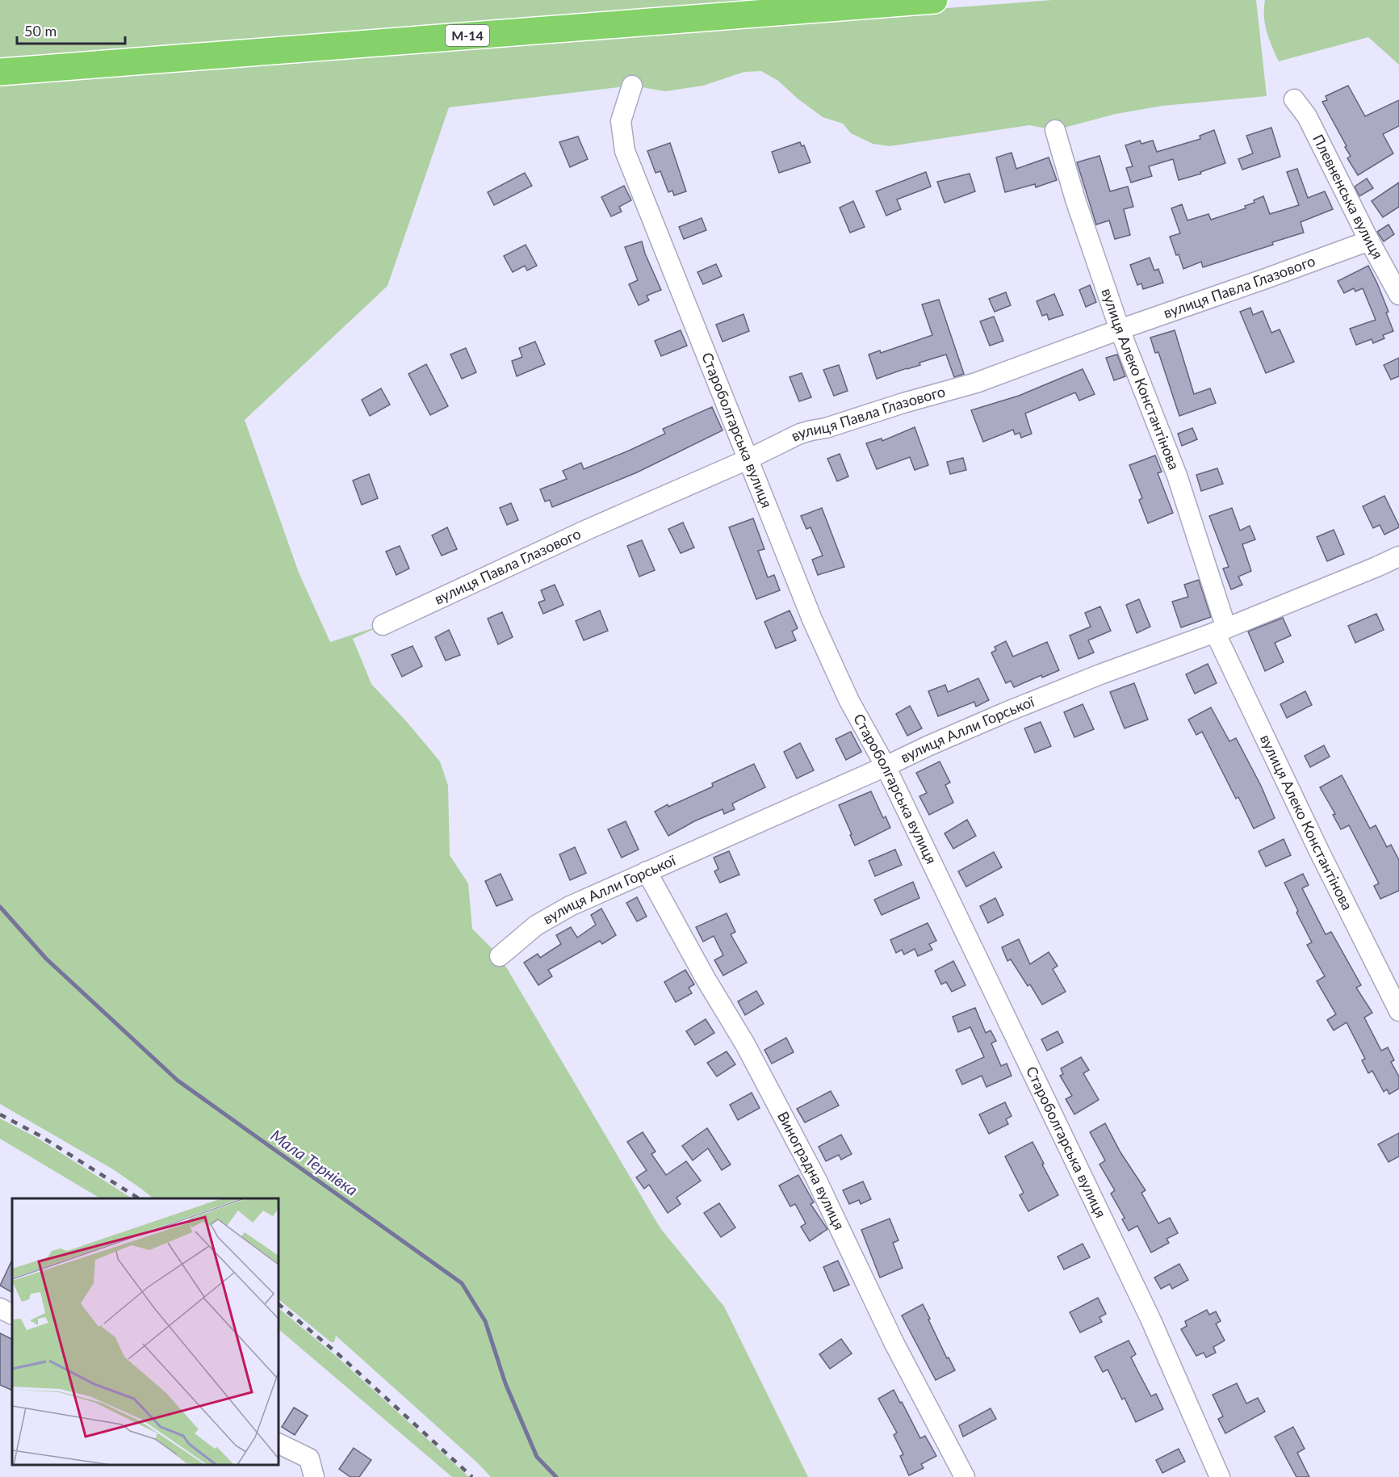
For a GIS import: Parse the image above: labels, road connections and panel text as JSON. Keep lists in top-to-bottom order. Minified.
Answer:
{"streets":{"highway":["М-14"],"street":["Плевненська вулиця","вулиця Павла Глазового","вулиця Алеко Константінова","Староболгарська вулиця","вулиця Алли Горської","Виноградна вулиця"]},"crossings":[["Плевненська вулиця","вулиця Павла Глазового"],["вулиця Павла Глазового","вулиця Алеко Константінова"],["вулиця Павла Глазового","Староболгарська вулиця"],["вулиця Алеко Константінова","вулиця Алли Горської"],["Староболгарська вулиця","вулиця Алли Горської"],["вулиця Алли Горської","Виноградна вулиця"]],"water":["Мала Тернівка"],"scale_bar":"50 m"}
